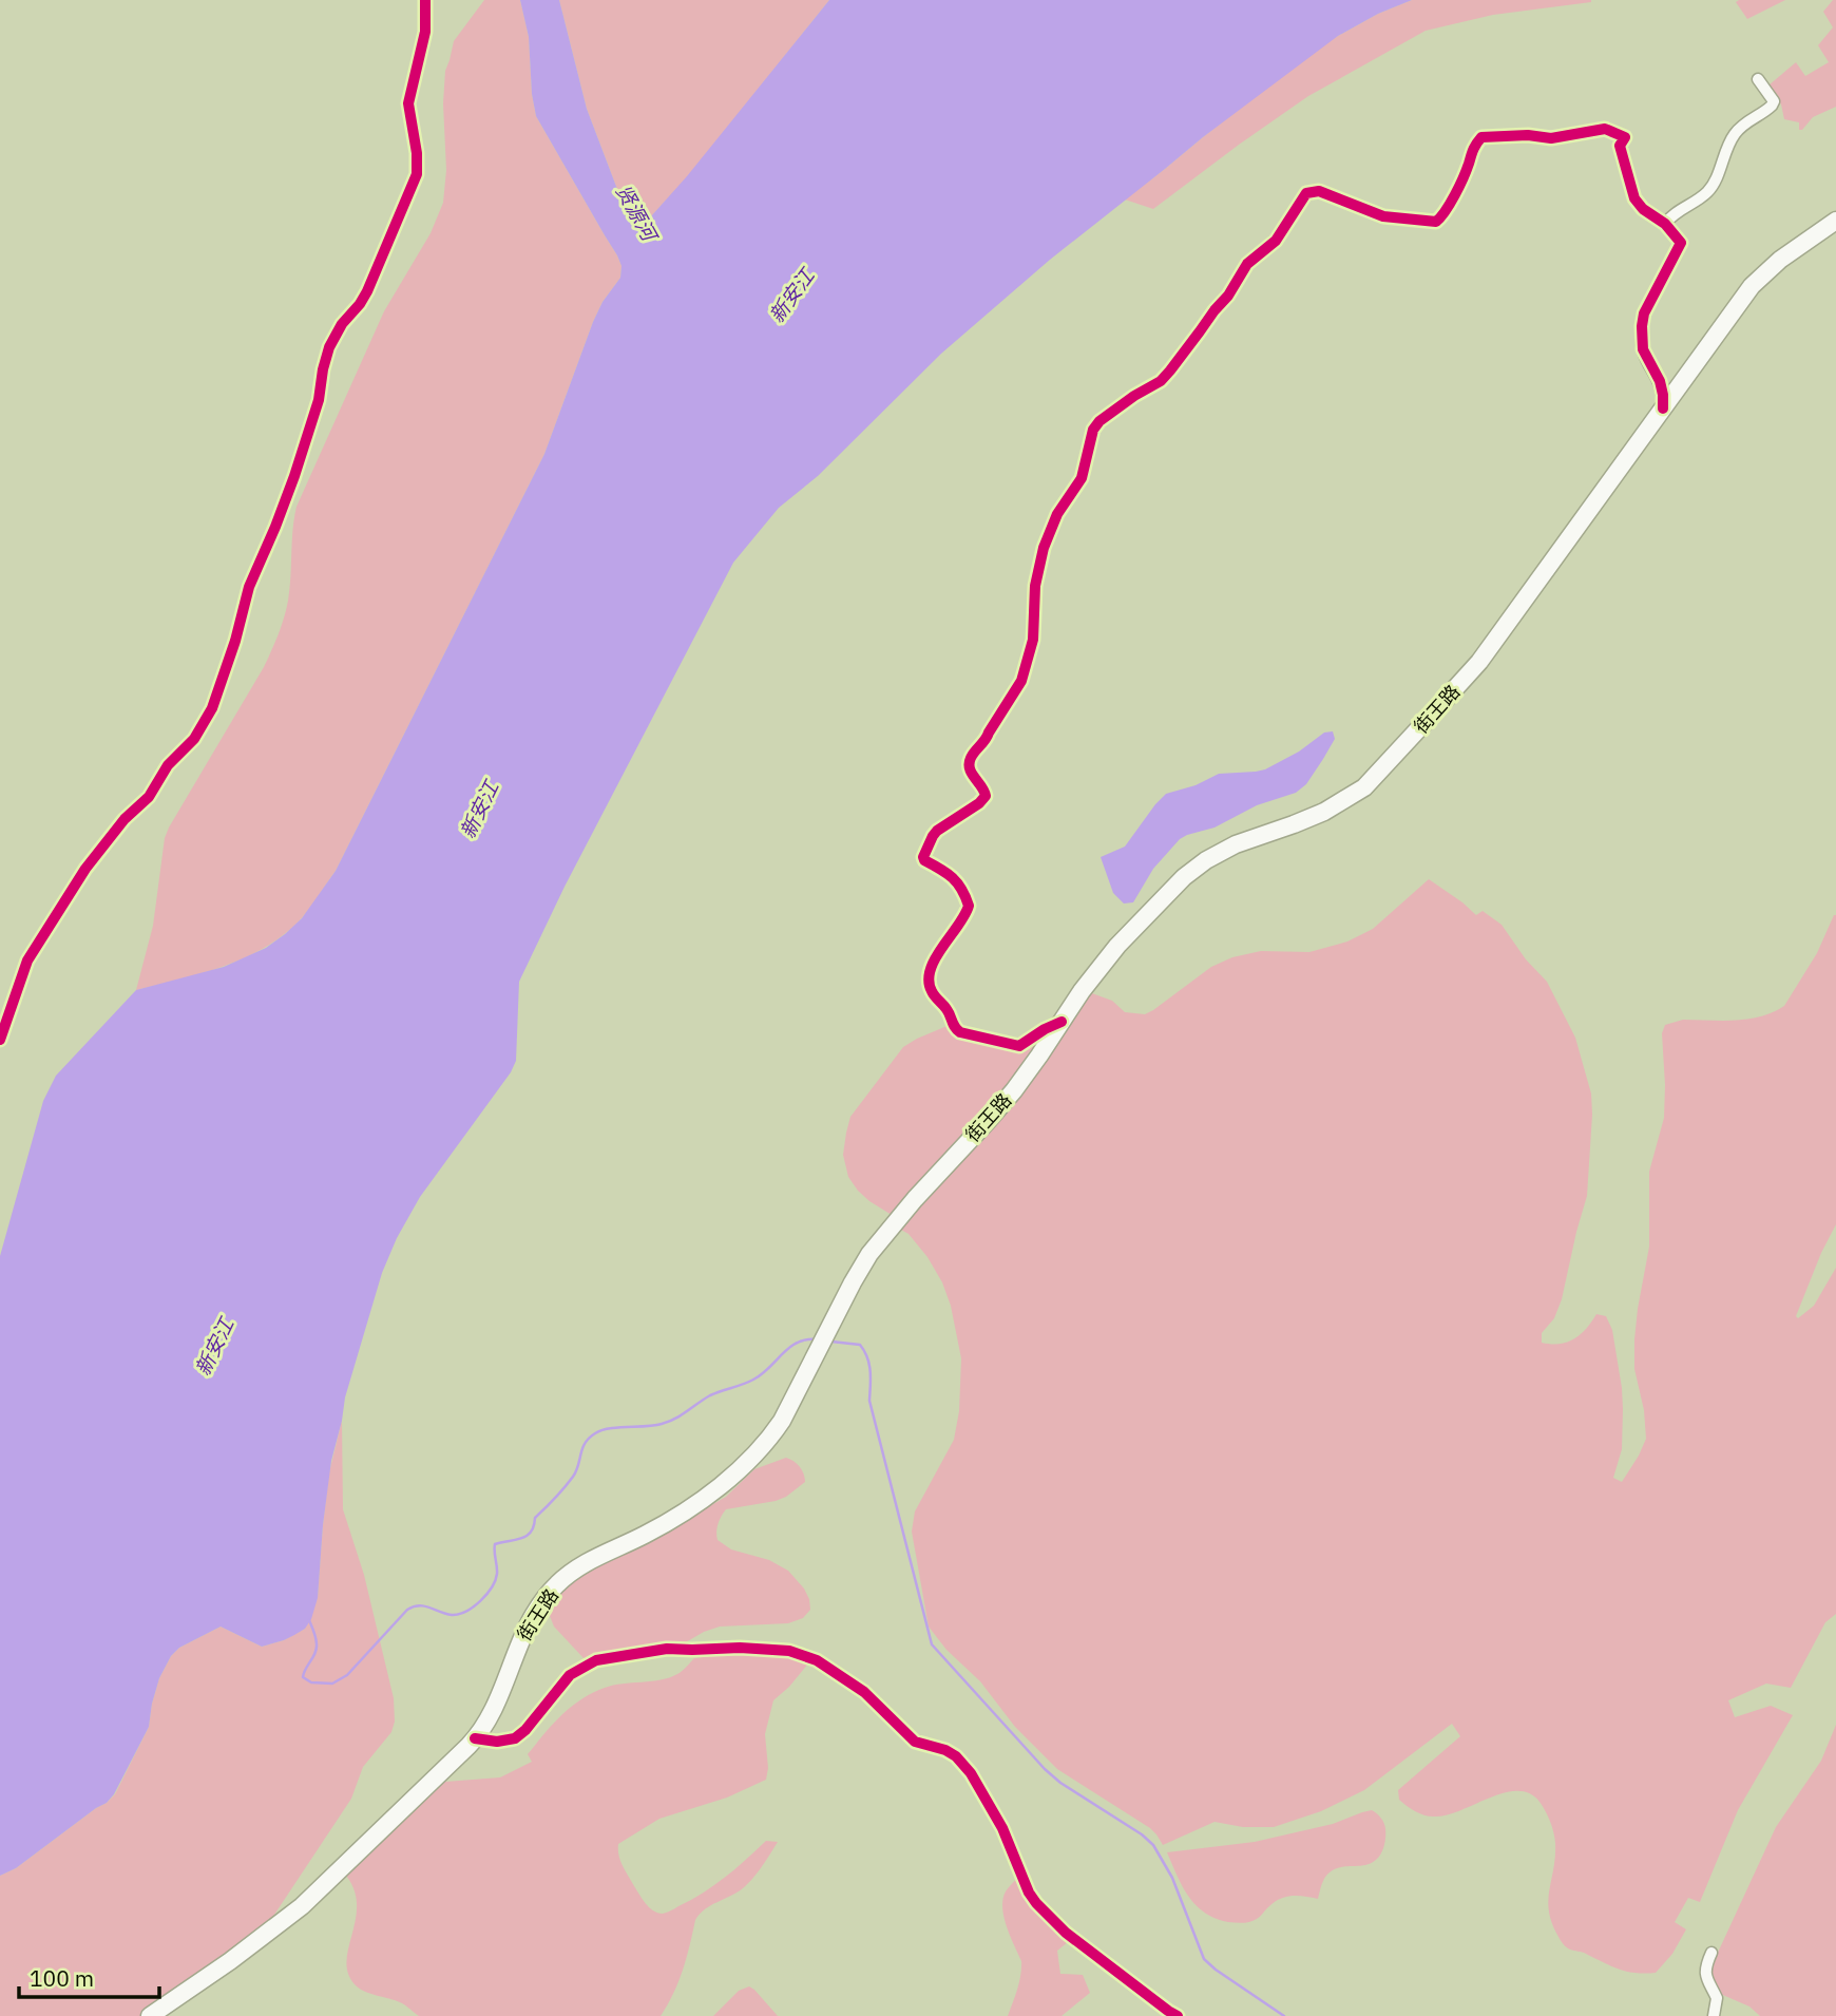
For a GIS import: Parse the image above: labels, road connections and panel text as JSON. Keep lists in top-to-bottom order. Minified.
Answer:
{"streets":{"main road":["街王路"]},"water":["贤源河","新安江"],"scale_bar":"100 m"}
